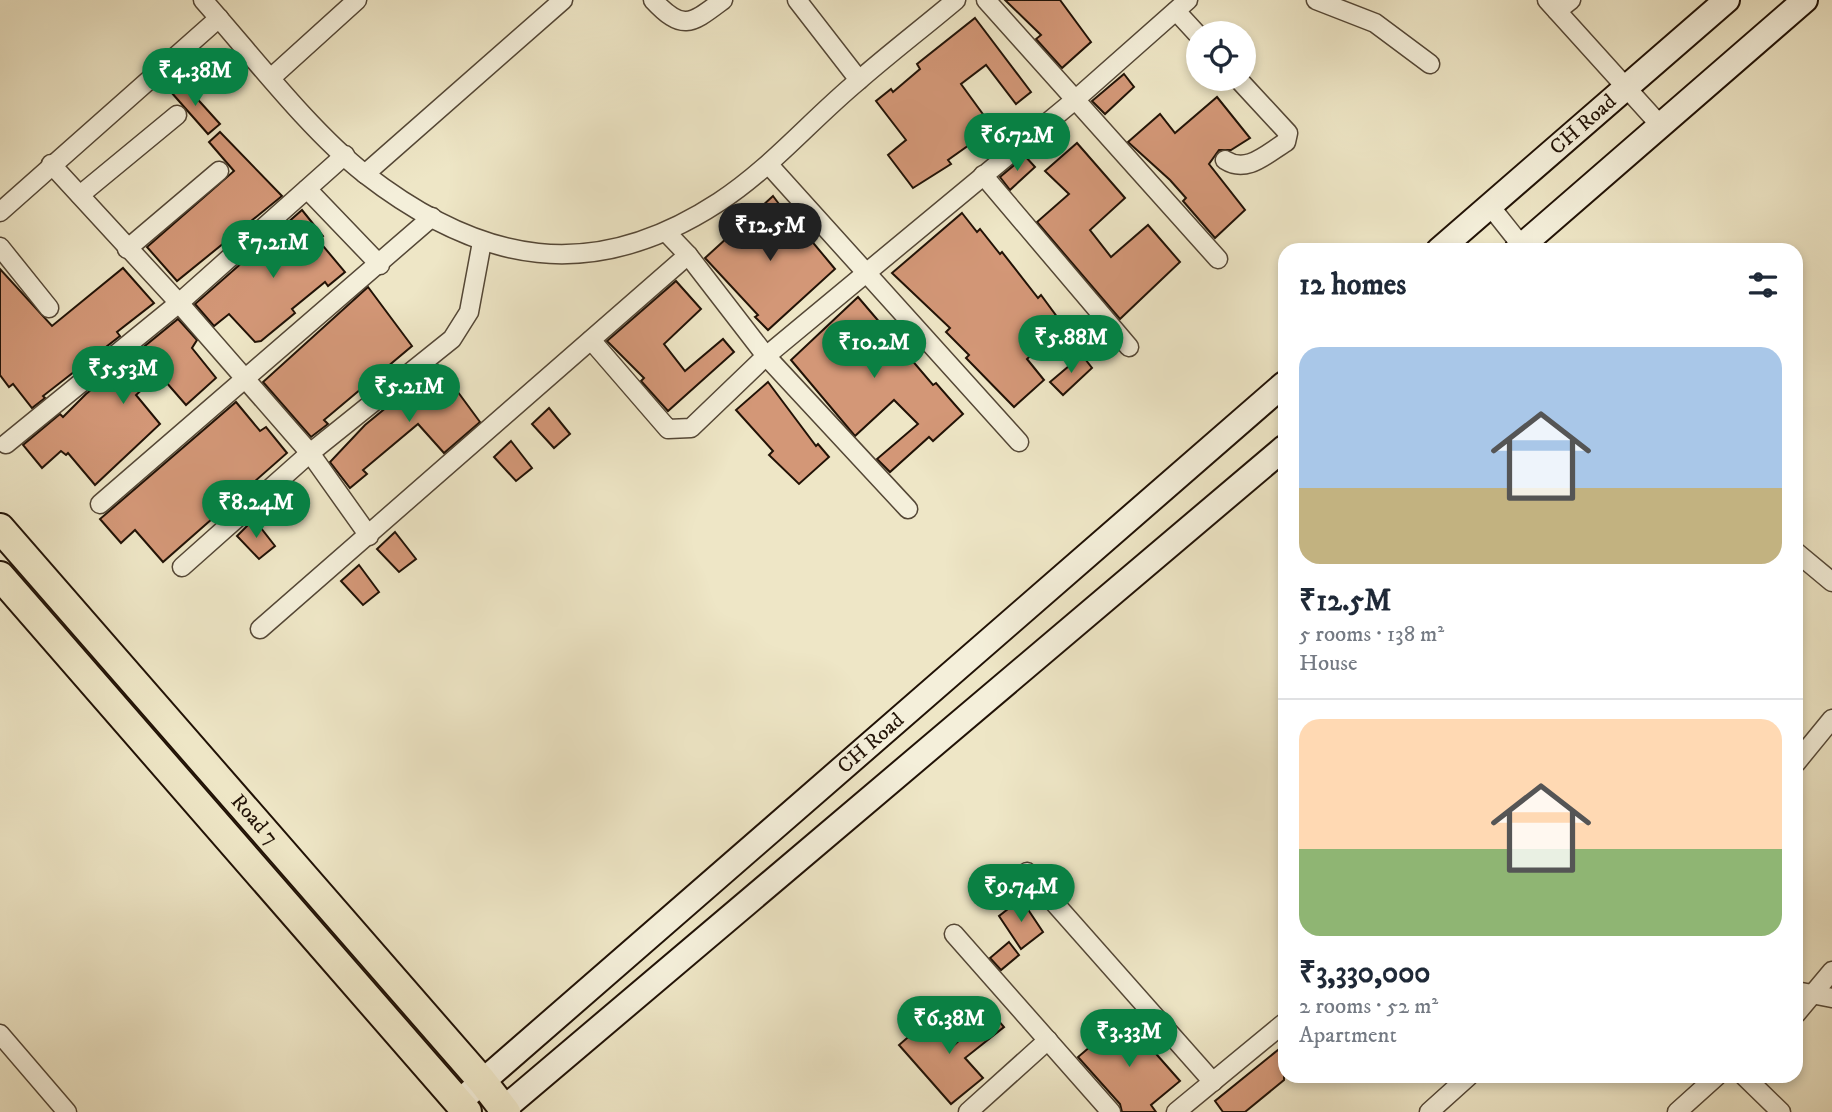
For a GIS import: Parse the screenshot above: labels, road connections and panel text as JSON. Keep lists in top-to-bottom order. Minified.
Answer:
{"streets":{"main road":["Road 7"],"street":["CH Road"]},"crossings":[["CH Road","Road 7"]],"page":{"price":["₹4.38M","₹6.72M","₹12.5M","₹7.21M","₹5.88M","₹10.2M","₹5.53M","₹5.21M","₹8.24M","₹9.74M","₹6.38M","₹3.33M"],"heading":"12 homes","list":[{"name":"₹12.5M","note":"5 rooms · 138 m² · House"},{"name":"₹3,330,000","note":"2 rooms · 52 m² · Apartment"}]}}
